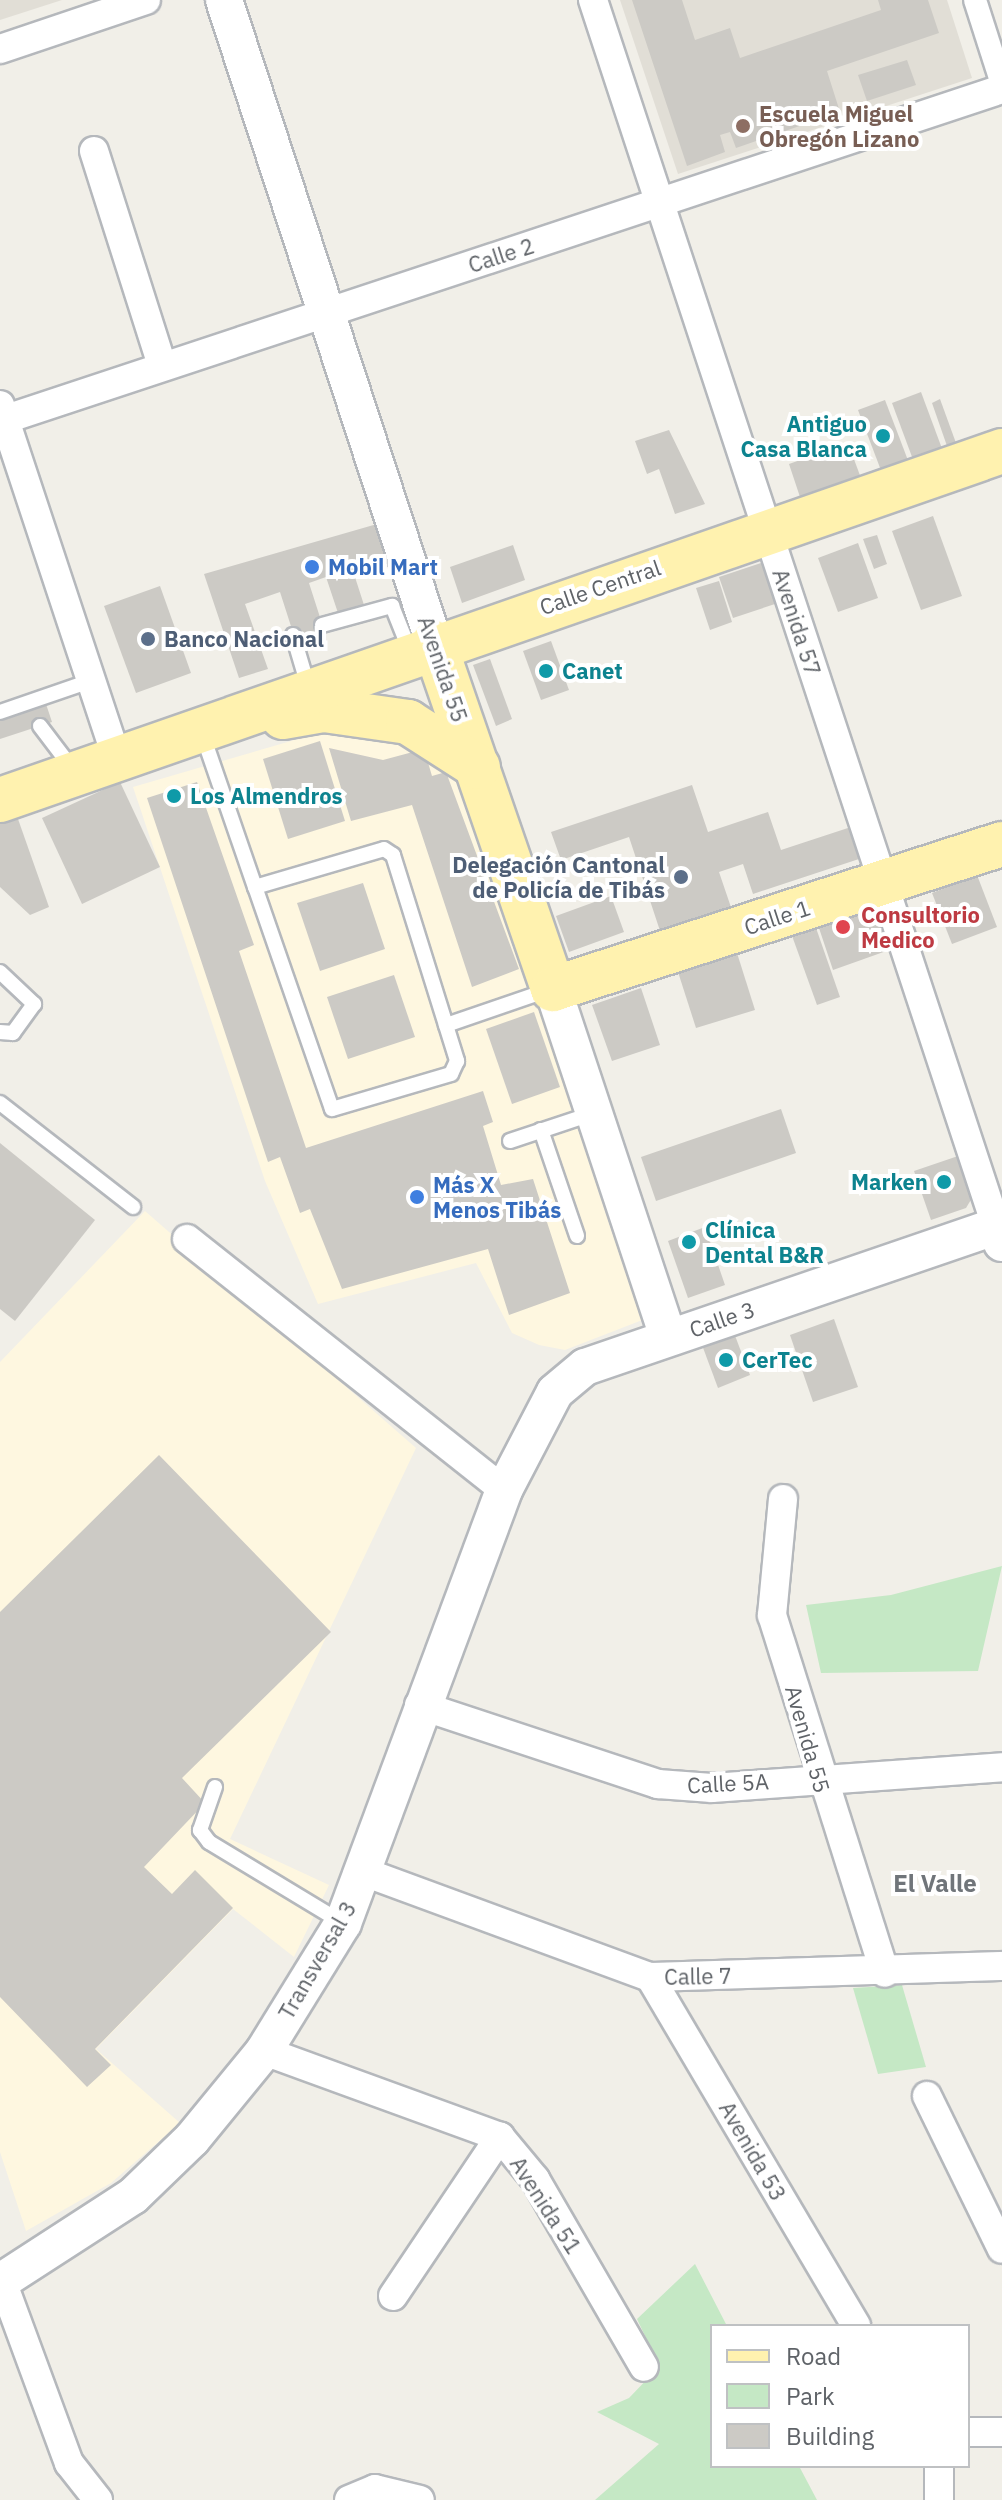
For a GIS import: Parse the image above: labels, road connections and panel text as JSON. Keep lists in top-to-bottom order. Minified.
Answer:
{"streets":{"main road":["Calle Central","Avenida 55","Calle 1"],"street":["Calle 2","Avenida 57","Calle 3","Calle 5A","Transversal 3","Calle 7","Avenida 53","Avenida 51"]},"crossings":[["Calle 2","Avenida 57"],["Calle 2","Avenida 55"],["Calle Central","Avenida 57"],["Calle Central","Avenida 55"],["Avenida 57","Calle 1"],["Avenida 57","Calle 3"],["Avenida 55","Calle 1"],["Avenida 55","Calle 3"],["Avenida 55","Calle 5A"],["Avenida 55","Calle 7"],["Calle 3","Transversal 3"],["Calle 5A","Transversal 3"],["Transversal 3","Calle 7"],["Transversal 3","Avenida 51"],["Calle 7","Avenida 53"]],"districts":["El Valle"],"places":["Escuela Miguel Obregón Lizano","Antiguo Casa Blanca","Mobil Mart","Banco Nacional","Canet","Los Almendros","Delegación Cantonal de Policía de Tibás","Consultorio Medico","Marken","Más X Menos Tibás","Clínica Dental B&R","CerTec"],"legend":["Road","Park","Building"]}
